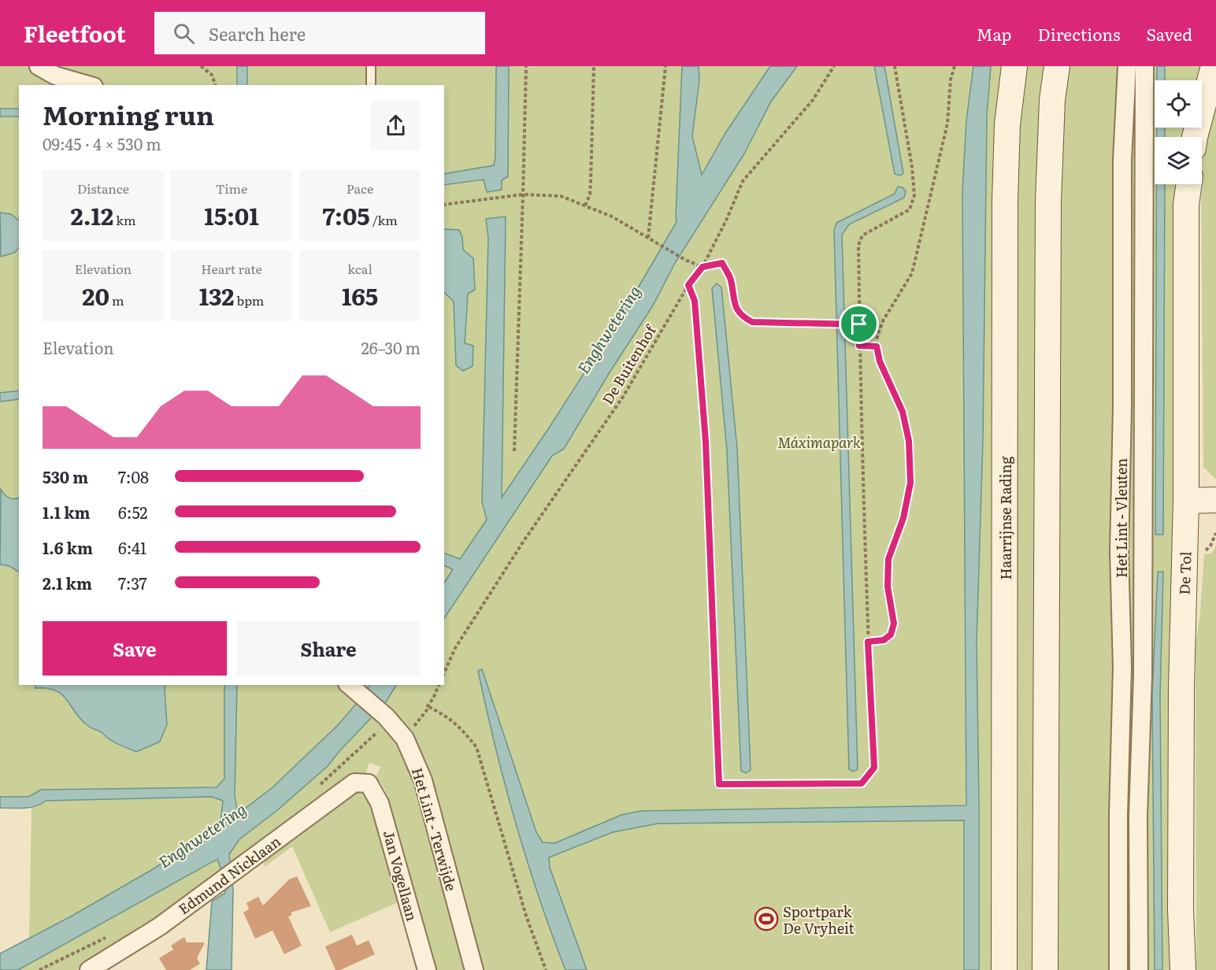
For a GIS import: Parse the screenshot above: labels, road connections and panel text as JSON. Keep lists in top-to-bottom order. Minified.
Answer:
{"streets":{"main road":["Haarrijnse Rading","De Tol"],"street":["Het Lint - Vleuten","Het Lint - Terwijde","Edmund Nicklaan","Jan Vogellaan"],"path":["De Buitenhof"]},"crossings":[["Edmund Nicklaan","Jan Vogellaan"]],"water":["Enghwetering"],"parks":["Máximapark"],"places":{"sports":["Sportpark De Vryheit"]},"page":{"header":"Fleetfoot","search":"Search here","nav":["Map","Directions","Saved"],"heading":["Morning run","09:45 · 4 × 530 m"],"stats":[["Distance","2.12 km"],["Time","15:01"],["Pace","7:05 /km"],["Elevation","20 m"],["Heart rate","132 bpm"],["kcal","165"]],"chart":["Elevation","26–30 m"],"list":[{"name":"530 m","note":"7:08"},{"name":"1.1 km","note":"6:52"},{"name":"1.6 km","note":"6:41"},{"name":"2.1 km","note":"7:37"}],"buttons":["Save","Share"]}}
